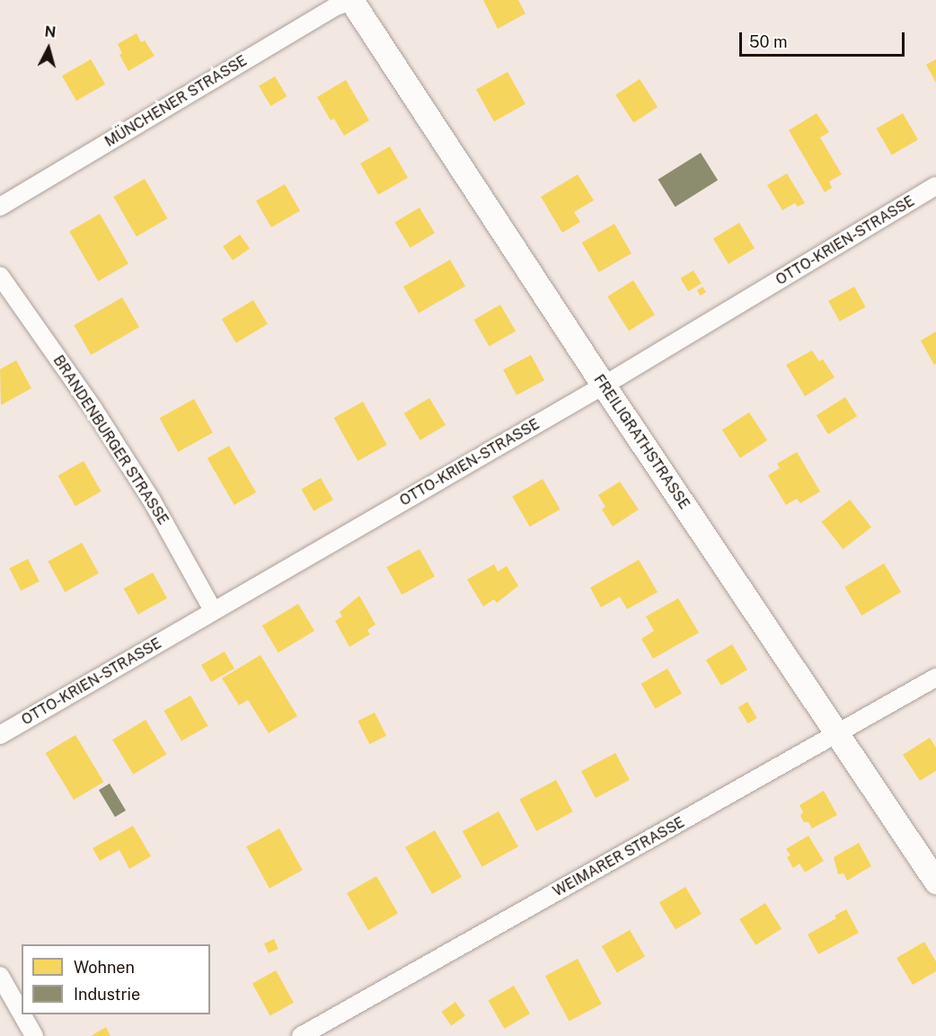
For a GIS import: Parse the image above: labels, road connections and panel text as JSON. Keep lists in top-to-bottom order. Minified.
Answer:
{"streets":{"street":["MÜNCHENER STRASSE","OTTO-KRIEN-STRASSE","BRANDENBURGER STRASSE","FREILIGRATHSTRASSE","WEIMARER STRASSE"]},"crossings":[["MÜNCHENER STRASSE","FREILIGRATHSTRASSE"],["OTTO-KRIEN-STRASSE","BRANDENBURGER STRASSE"],["OTTO-KRIEN-STRASSE","FREILIGRATHSTRASSE"],["FREILIGRATHSTRASSE","WEIMARER STRASSE"]],"legend":["Wohnen","Industrie"],"scale_bar":"50 m","north":"top"}
